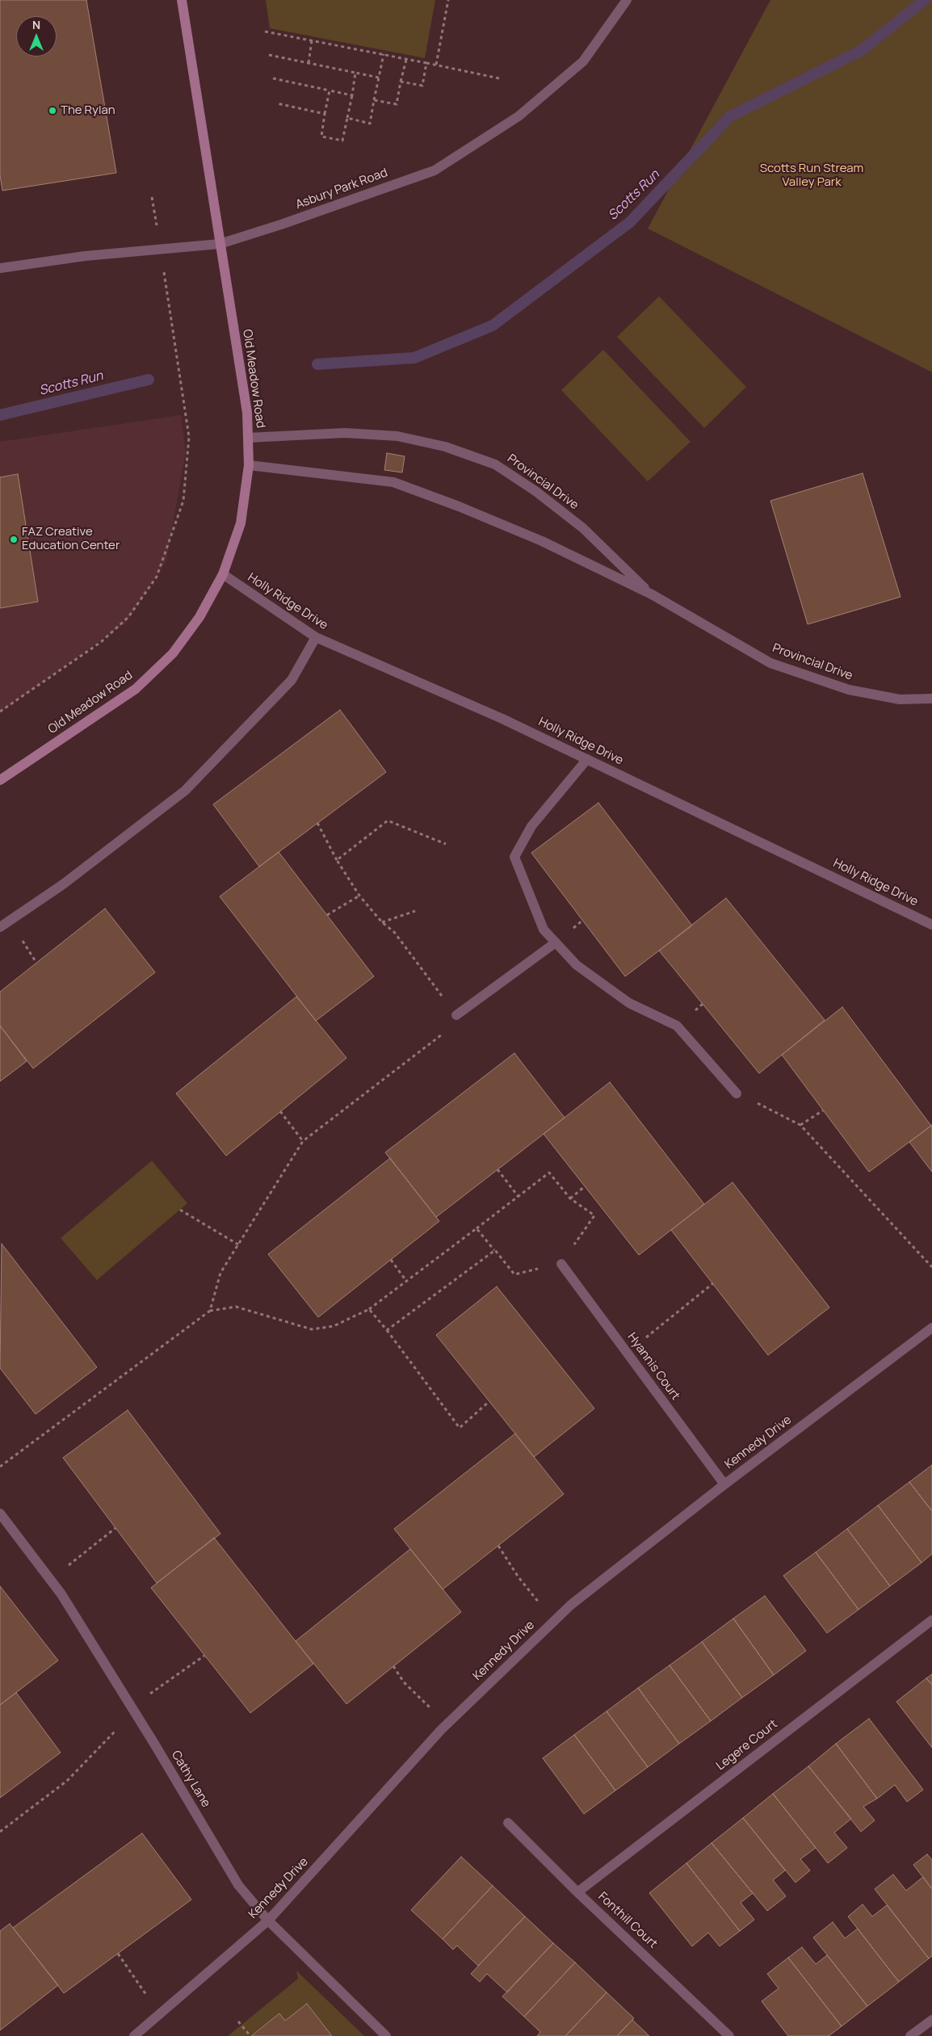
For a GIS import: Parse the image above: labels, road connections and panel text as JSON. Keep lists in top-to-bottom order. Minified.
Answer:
{"streets":{"street":["Asbury Park Road","Old Meadow Road","Provincial Drive","Holly Ridge Drive","Hyannis Court","Kennedy Drive","Legere Court","Cathy Lane","Fonthill Court"]},"crossings":[["Asbury Park Road","Old Meadow Road"],["Old Meadow Road","Provincial Drive"],["Old Meadow Road","Holly Ridge Drive"],["Hyannis Court","Kennedy Drive"],["Kennedy Drive","Cathy Lane"],["Legere Court","Fonthill Court"]],"water":["Scotts Run"],"parks":["Scotts Run Stream Valley Park"],"places":["The Rylan","FAZ Creative Education Center"],"north":"top"}
